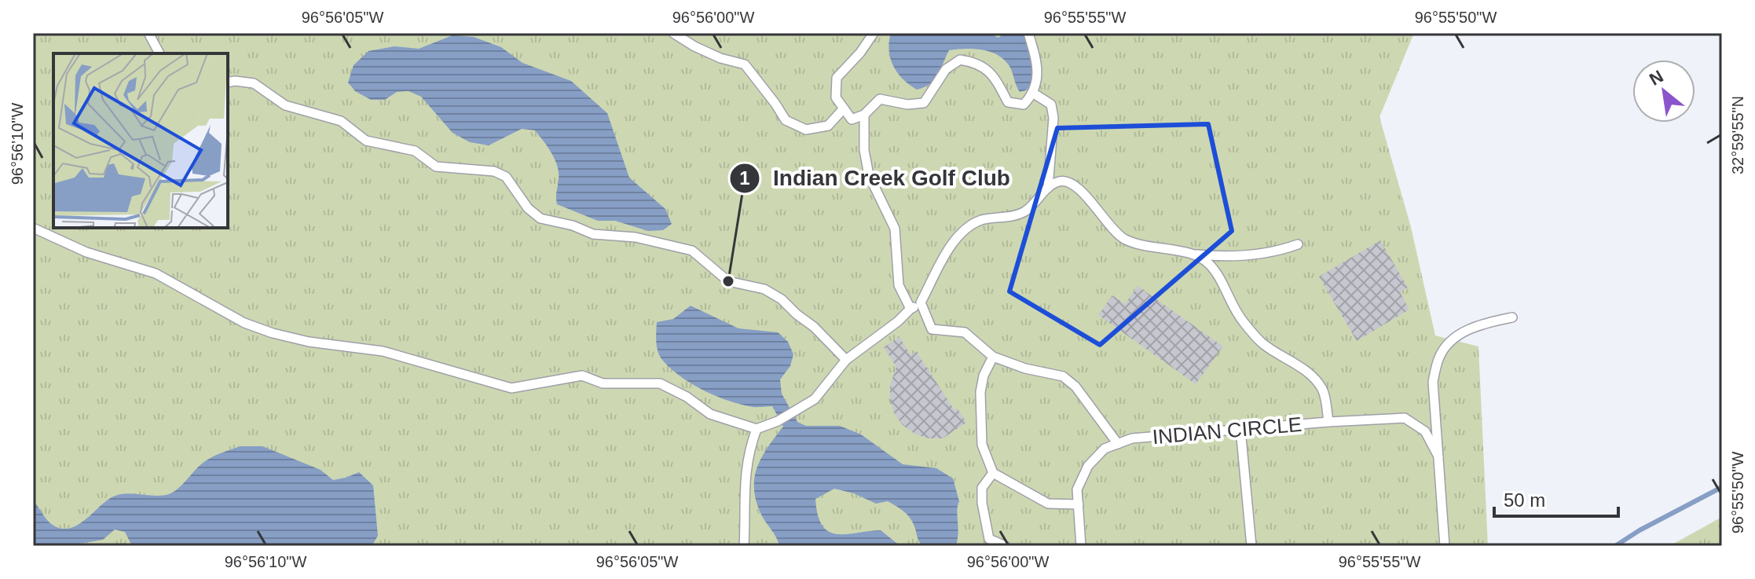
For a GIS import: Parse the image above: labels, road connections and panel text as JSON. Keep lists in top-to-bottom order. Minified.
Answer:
{"streets":{"lane":["INDIAN CIRCLE"]},"places":["Indian Creek Golf Club"],"scale_bar":"50 m","north":"top left","coordinates":["96°56'05\"W","96°56'00\"W","96°55'55\"W","96°55'50\"W","32°59'55\"N","96°56'10\"W"]}
